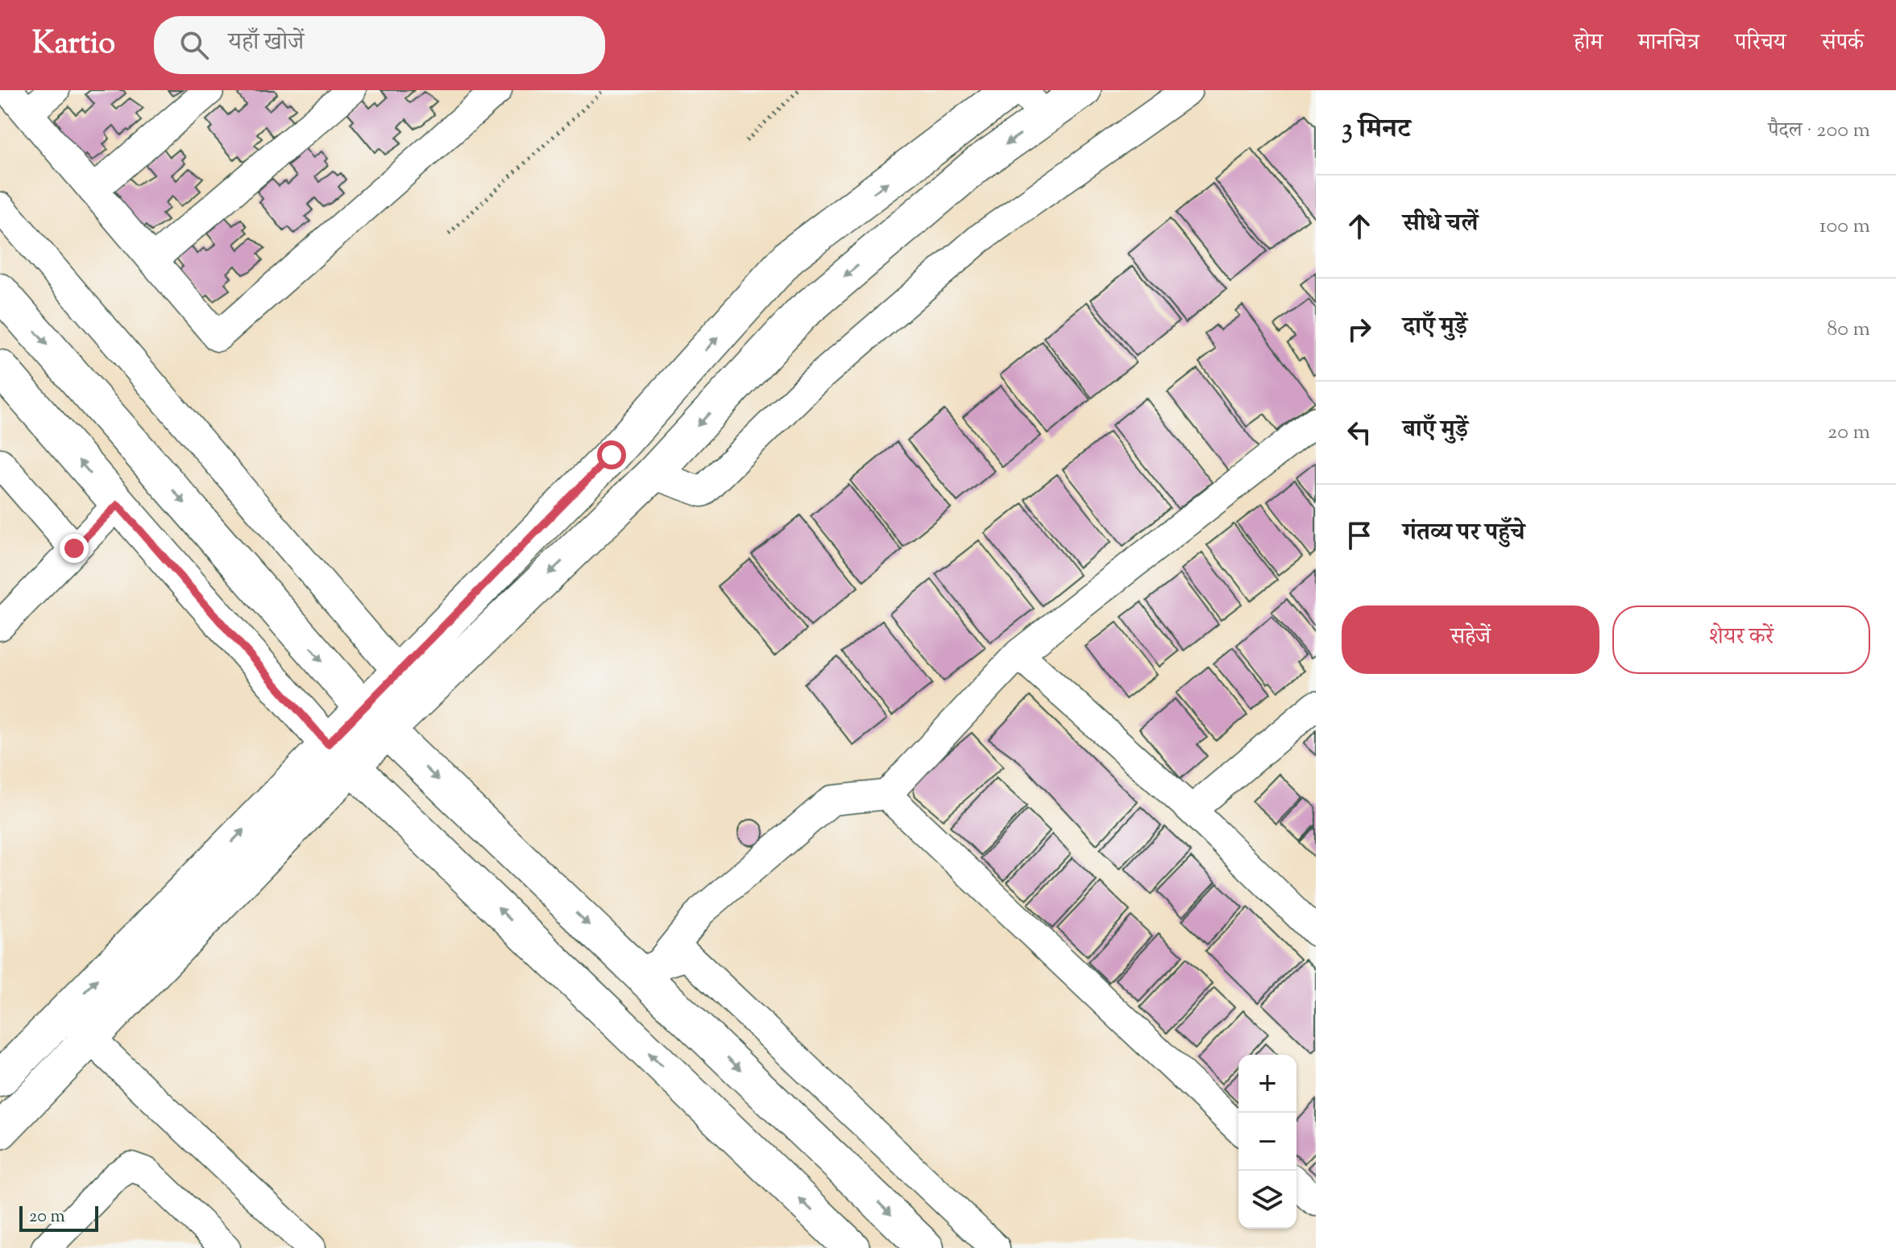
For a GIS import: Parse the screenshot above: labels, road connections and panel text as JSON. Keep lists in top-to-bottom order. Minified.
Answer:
{"scale_bar":"20 m","page":{"header":"Kartio","search":"यहाँ खोजें","nav":["होम","मानचित्र","परिचय","संपर्क"],"heading":["3 मिनट","पैदल · 200 m"],"list":[["सीधे चलें","100 m"],["दाएँ मुड़ें","80 m"],["बाएँ मुड़ें","20 m"],"गंतव्य पर पहुँचे"],"buttons":["सहेजें","शेयर करें"],"map_buttons":["+","−"],"scale":"20 m"}}
